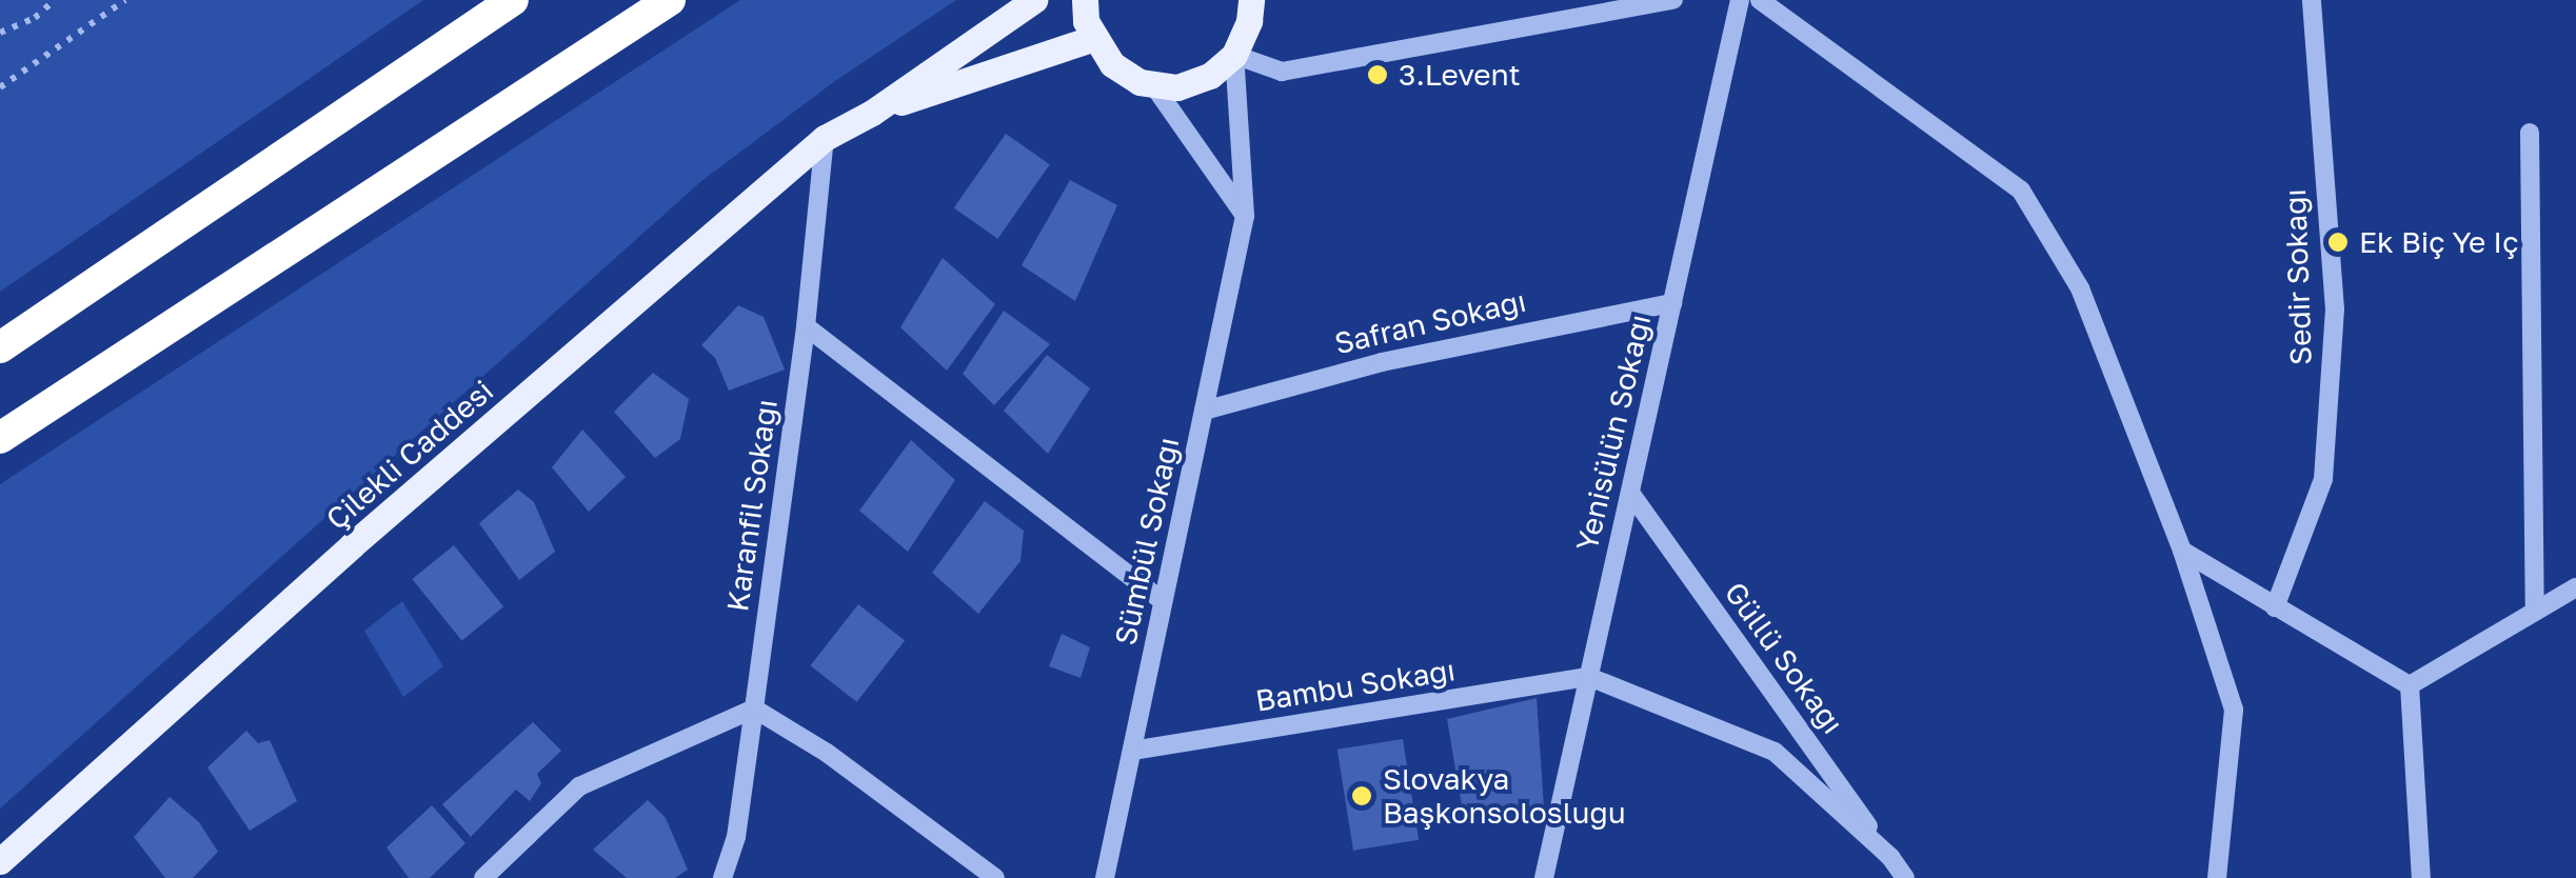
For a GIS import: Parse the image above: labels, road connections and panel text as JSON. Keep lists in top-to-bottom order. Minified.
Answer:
{"streets":{"main road":["Çilekli Caddesi"],"street":["Sedir Sokağı","Safran Sokağı","Yenisülün Sokağı","Karanfil Sokağı","Sümbül Sokağı","Güllü Sokağı","Bambu Sokağı"]},"crossings":[["Safran Sokağı","Yenisülün Sokağı"],["Safran Sokağı","Sümbül Sokağı"],["Yenisülün Sokağı","Güllü Sokağı"],["Yenisülün Sokağı","Bambu Sokağı"],["Çilekli Caddesi","Karanfil Sokağı"],["Sümbül Sokağı","Bambu Sokağı"],["Güllü Sokağı","Bambu Sokağı"]],"places":["3.Levent","Ek Biç Ye Iç","Slovakya Başkonsolosluğu"]}
